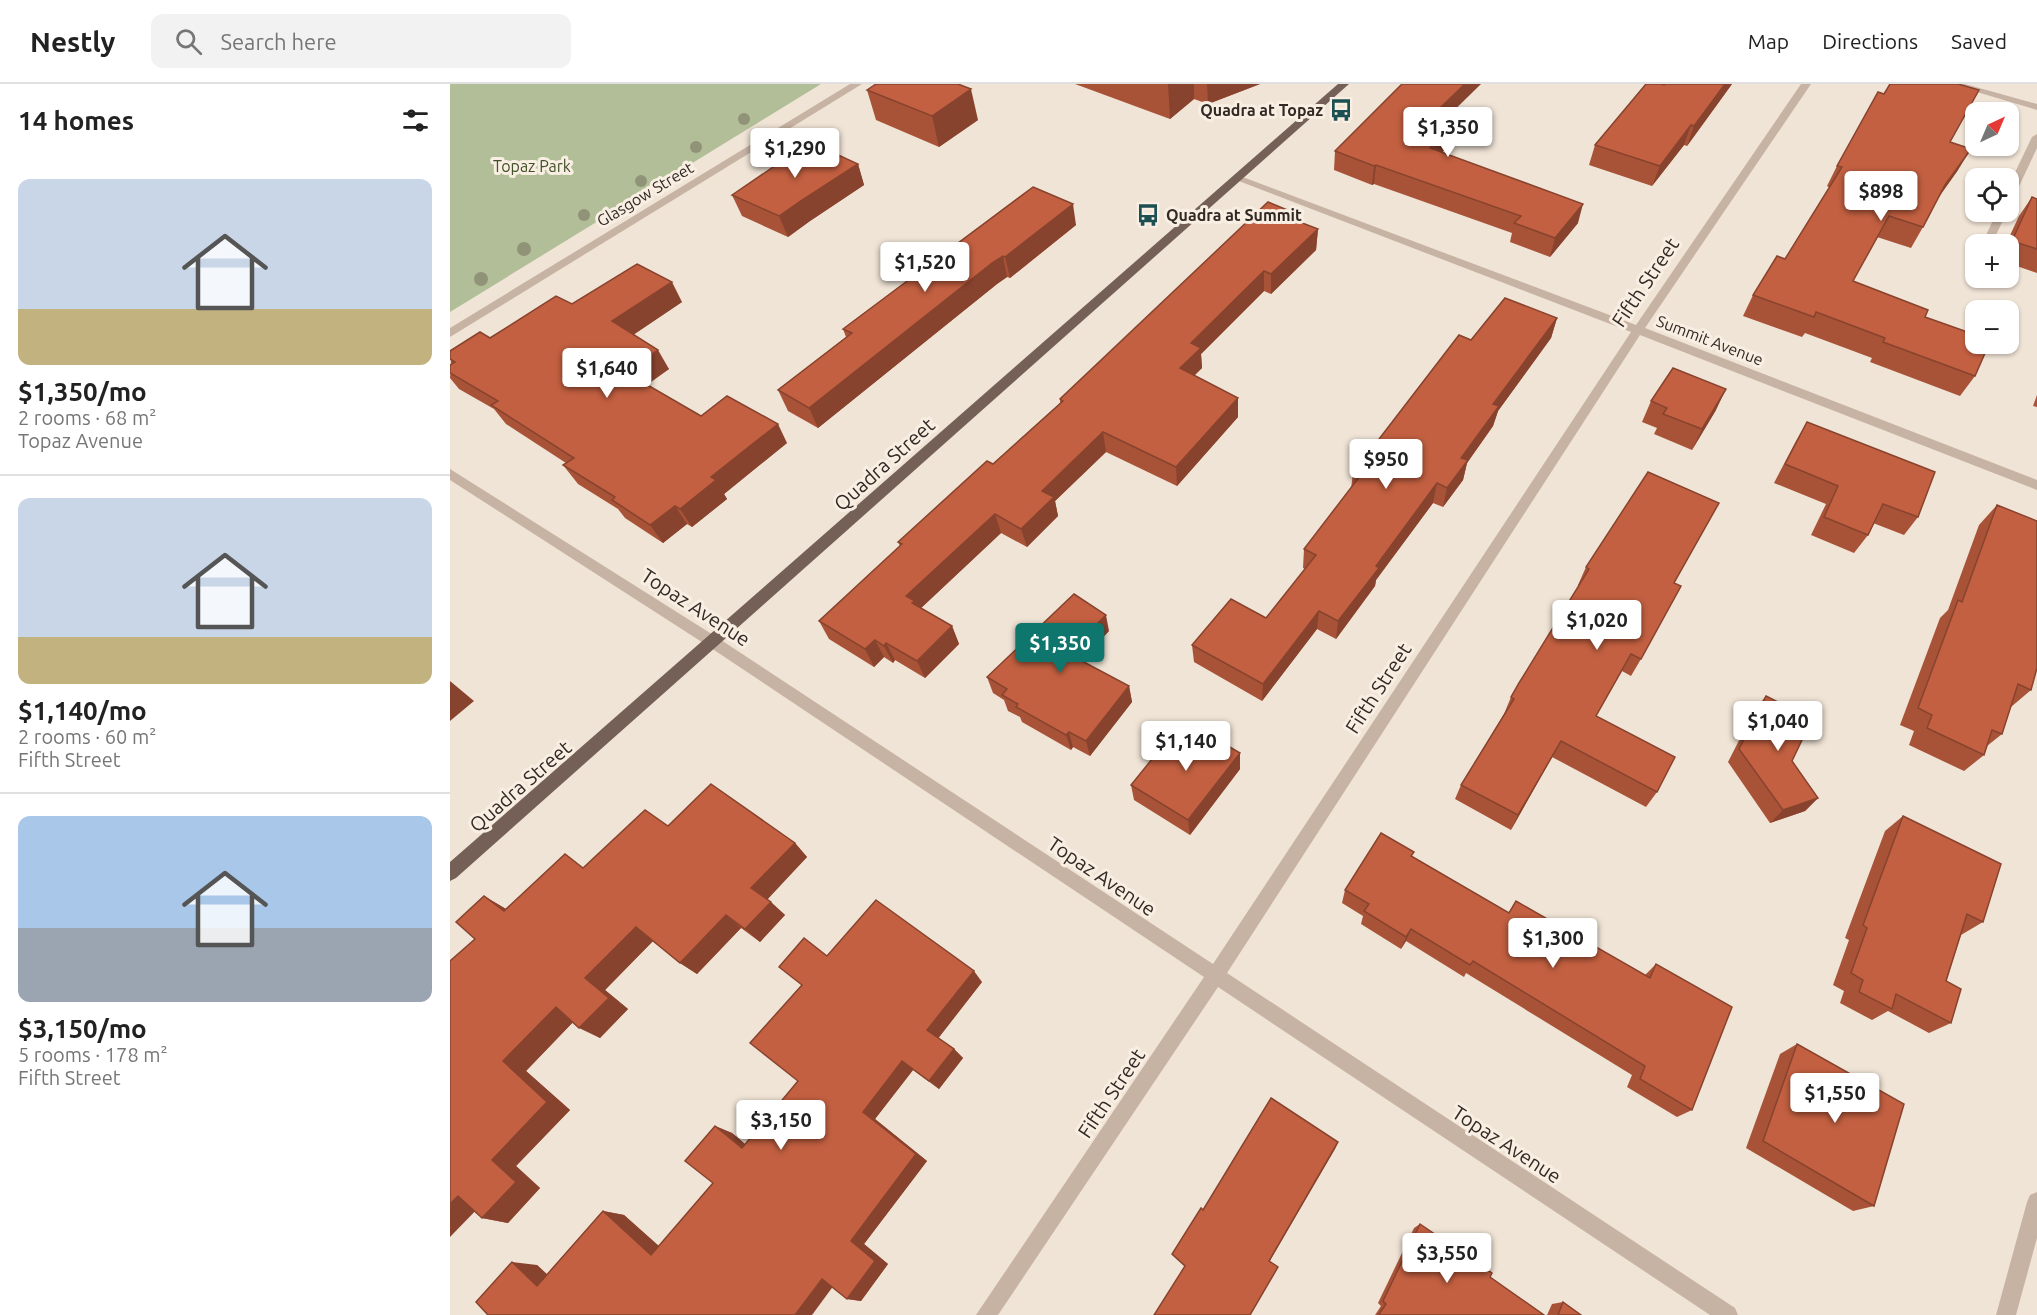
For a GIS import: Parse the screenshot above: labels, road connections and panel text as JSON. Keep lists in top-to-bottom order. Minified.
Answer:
{"streets":{"main road":["Quadra Street"],"street":["Glasgow Street","Fifth Street","Summit Avenue","Topaz Avenue"]},"crossings":[["Fifth Street","Summit Avenue"],["Fifth Street","Topaz Avenue"],["Summit Avenue","Quadra Street"],["Quadra Street","Topaz Avenue"]],"parks":["Topaz Park"],"places":{"bus stop":["Quadra at Topaz","Quadra at Summit"]},"north":"top right","page":{"header":"Nestly","search":"Search here","nav":["Map","Directions","Saved"],"heading":"14 homes","map_buttons":["+","−"],"price":["$1,350","$1,290","$898","$1,520","$1,640","$950","$1,020","$1,350","$1,040","$1,140","$1,300","$1,550","$3,150","$3,550"],"list":[{"name":"$1,350/mo","note":"2 rooms · 68 m² · Topaz Avenue"},{"name":"$1,140/mo","note":"2 rooms · 60 m² · Fifth Street"},{"name":"$3,150/mo","note":"5 rooms · 178 m² · Fifth Street"}]}}
